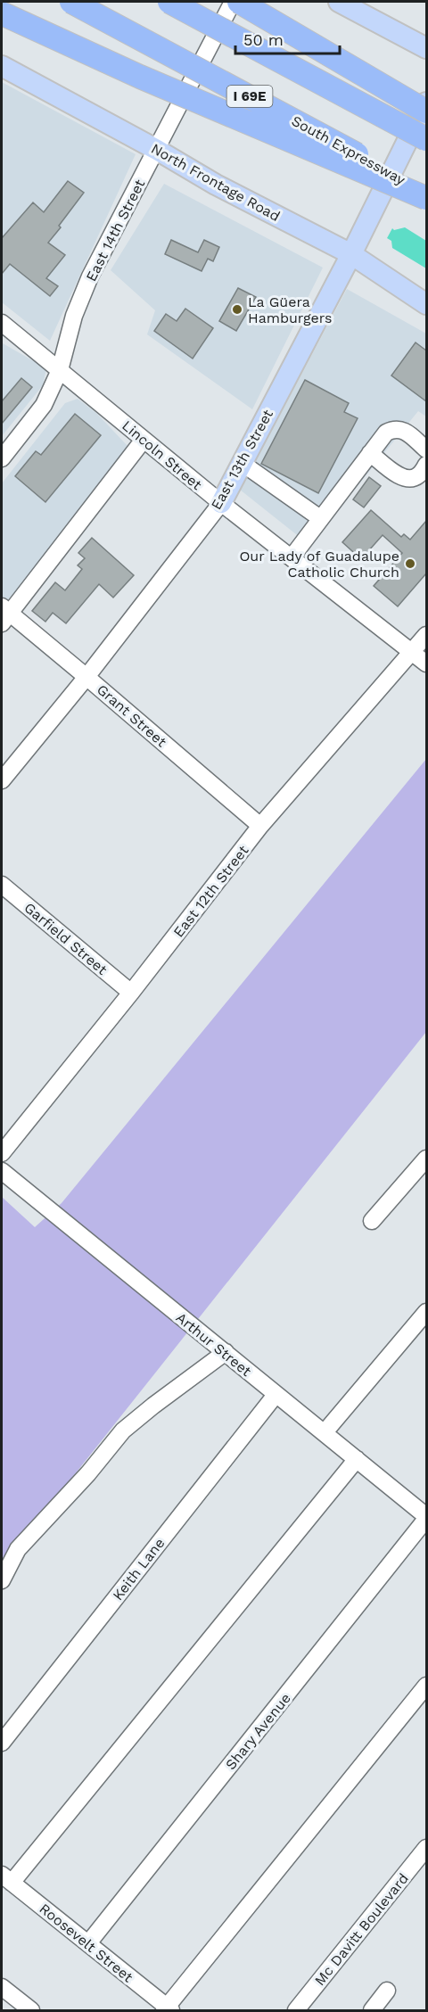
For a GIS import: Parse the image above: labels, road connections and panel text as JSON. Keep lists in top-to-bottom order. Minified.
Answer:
{"streets":{"highway":["I 69E","South Expressway"],"main road":["North Frontage Road","East 13th Street"],"street":["East 14th Street","Lincoln Street","Grant Street","East 12th Street","Garfield Street","Arthur Street","Keith Lane","Shary Avenue","Mc Davitt Boulevard","Roosevelt Street"]},"crossings":[["North Frontage Road","East 14th Street"],["North Frontage Road","East 13th Street"],["East 14th Street","Lincoln Street"],["Lincoln Street","East 13th Street"],["Lincoln Street","East 12th Street"],["East 13th Street","Grant Street"],["Grant Street","East 12th Street"],["East 12th Street","Garfield Street"],["Arthur Street","Keith Lane"],["Arthur Street","Shary Avenue"],["Shary Avenue","Roosevelt Street"]],"places":["La Güera Hamburgers","Our Lady of Guadalupe Catholic Church"],"scale_bar":"50 m"}
